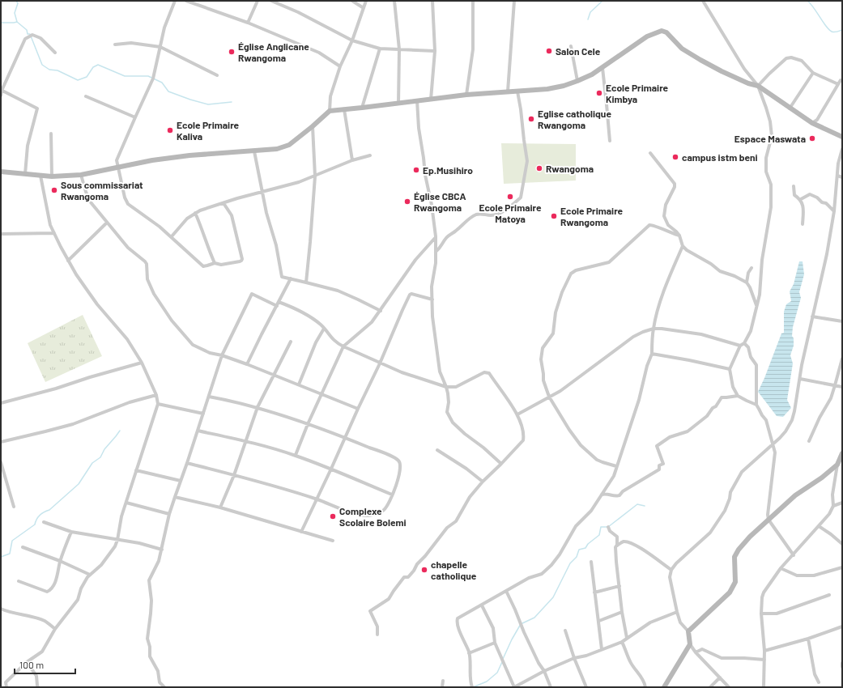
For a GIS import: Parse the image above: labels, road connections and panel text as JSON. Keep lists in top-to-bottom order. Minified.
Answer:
{"places":["Salon Cele","Église Anglicane Rwangoma","Ecole Primaire Kimbya","Eglise catholique Rwangoma","Ecole Primaire Kaliva","Espace Maswata","campus istm beni","Rwangoma","Ep.Musihiro","Sous commissariat Rwangoma","Ecole Primaire Matoya","Église CBCA Rwangoma","Ecole Primaire Rwangoma","Complexe Scolaire Bolemi","chapelle catholique"],"scale_bar":"100 m"}
